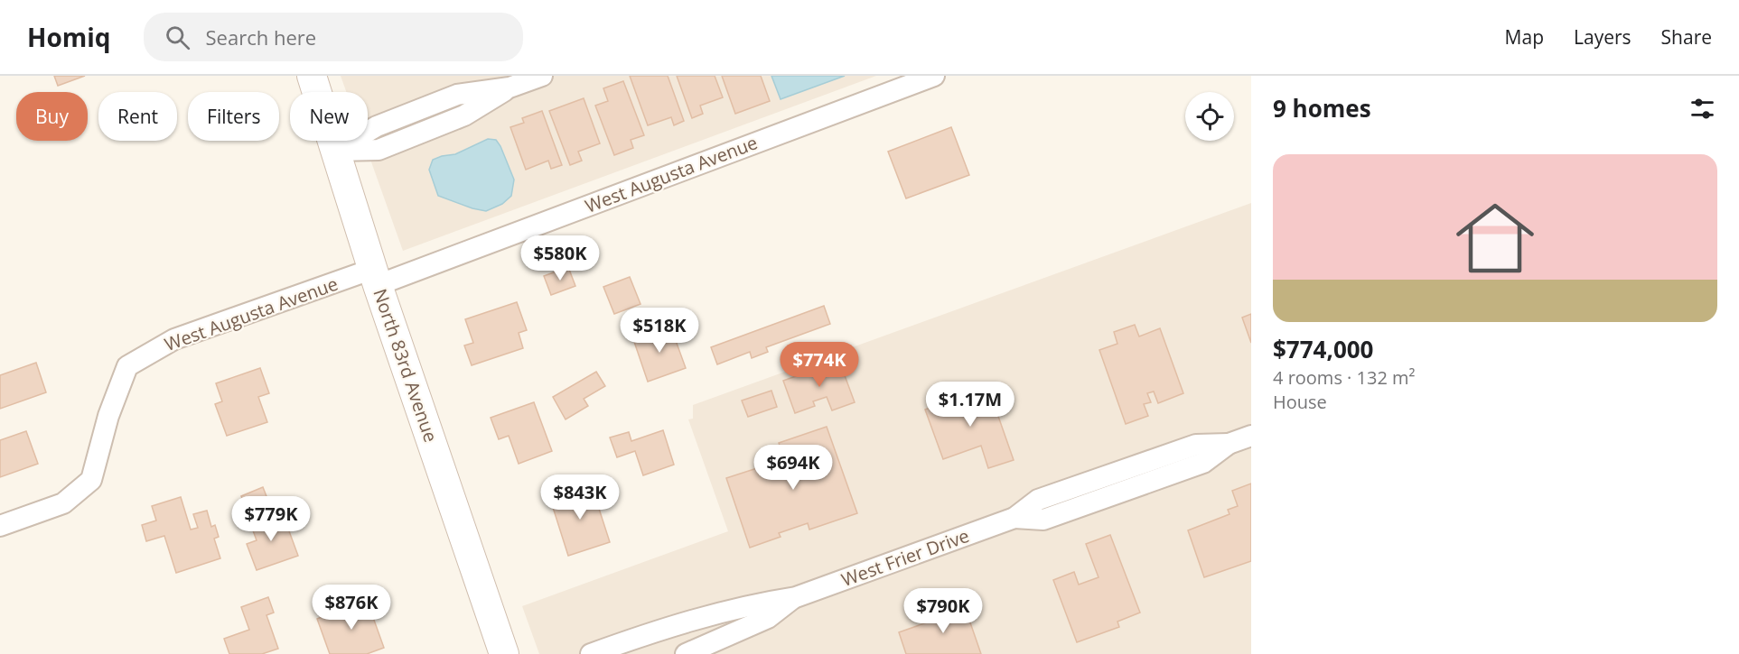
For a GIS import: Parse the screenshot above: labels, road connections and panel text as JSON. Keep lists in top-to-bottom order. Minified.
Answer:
{"streets":{"main road":["North 83rd Avenue"],"street":["West Augusta Avenue","West Frier Drive"]},"crossings":[["West Augusta Avenue","North 83rd Avenue"]],"page":{"header":"Homiq","search":"Search here","nav":["Map","Layers","Share"],"heading":"9 homes","chip":["Buy","Rent","Filters","New"],"list":[{"name":"$774,000","note":"4 rooms · 132 m² · House"}],"price":["$580K","$518K","$774K","$1.17M","$694K","$843K","$779K","$876K","$790K"]}}
